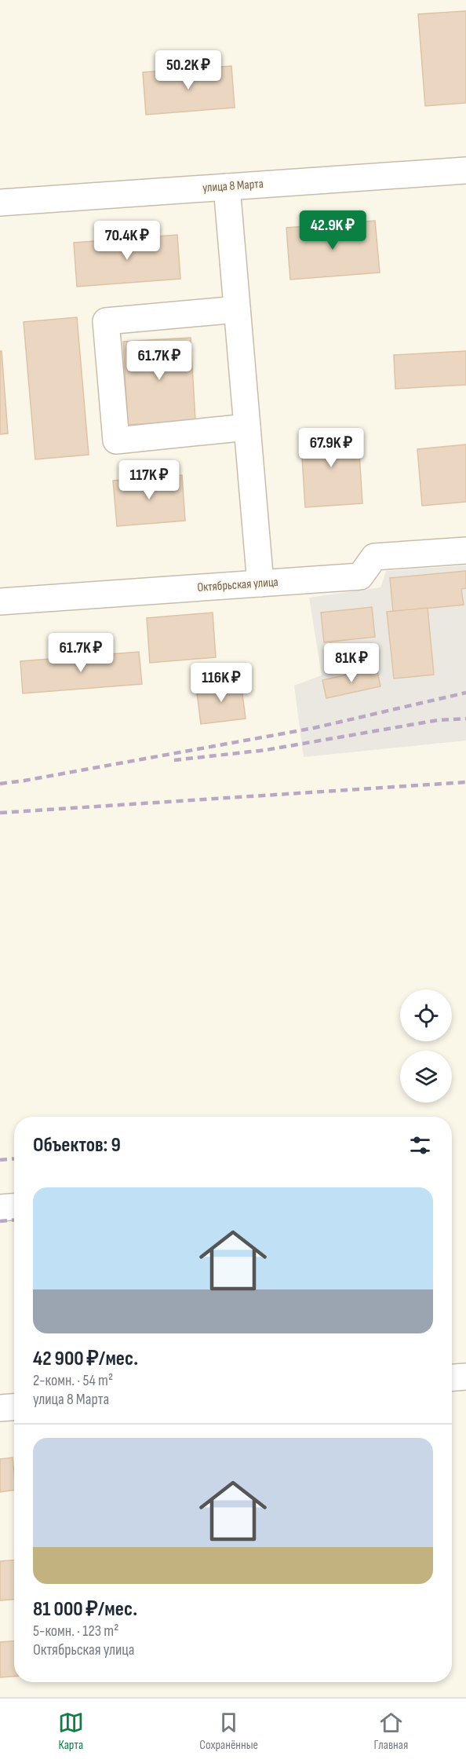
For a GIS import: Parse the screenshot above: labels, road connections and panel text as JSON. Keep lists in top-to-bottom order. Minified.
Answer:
{"streets":{"street":["улица 8 Марта","Октябрьская улица"]},"page":{"price":["50.2K ₽","42.9K ₽","70.4K ₽","61.7K ₽","67.9K ₽","117K ₽","61.7K ₽","81K ₽","116K ₽"],"heading":"Объектов: 9","list":[{"name":"42 900 ₽/мес.","note":"2-комн. · 54 m² · улица 8 Марта"},{"name":"81 000 ₽/мес.","note":"5-комн. · 123 m² · Октябрьская улица"}],"tabs":["Карта","Сохранённые","Главная"]}}
